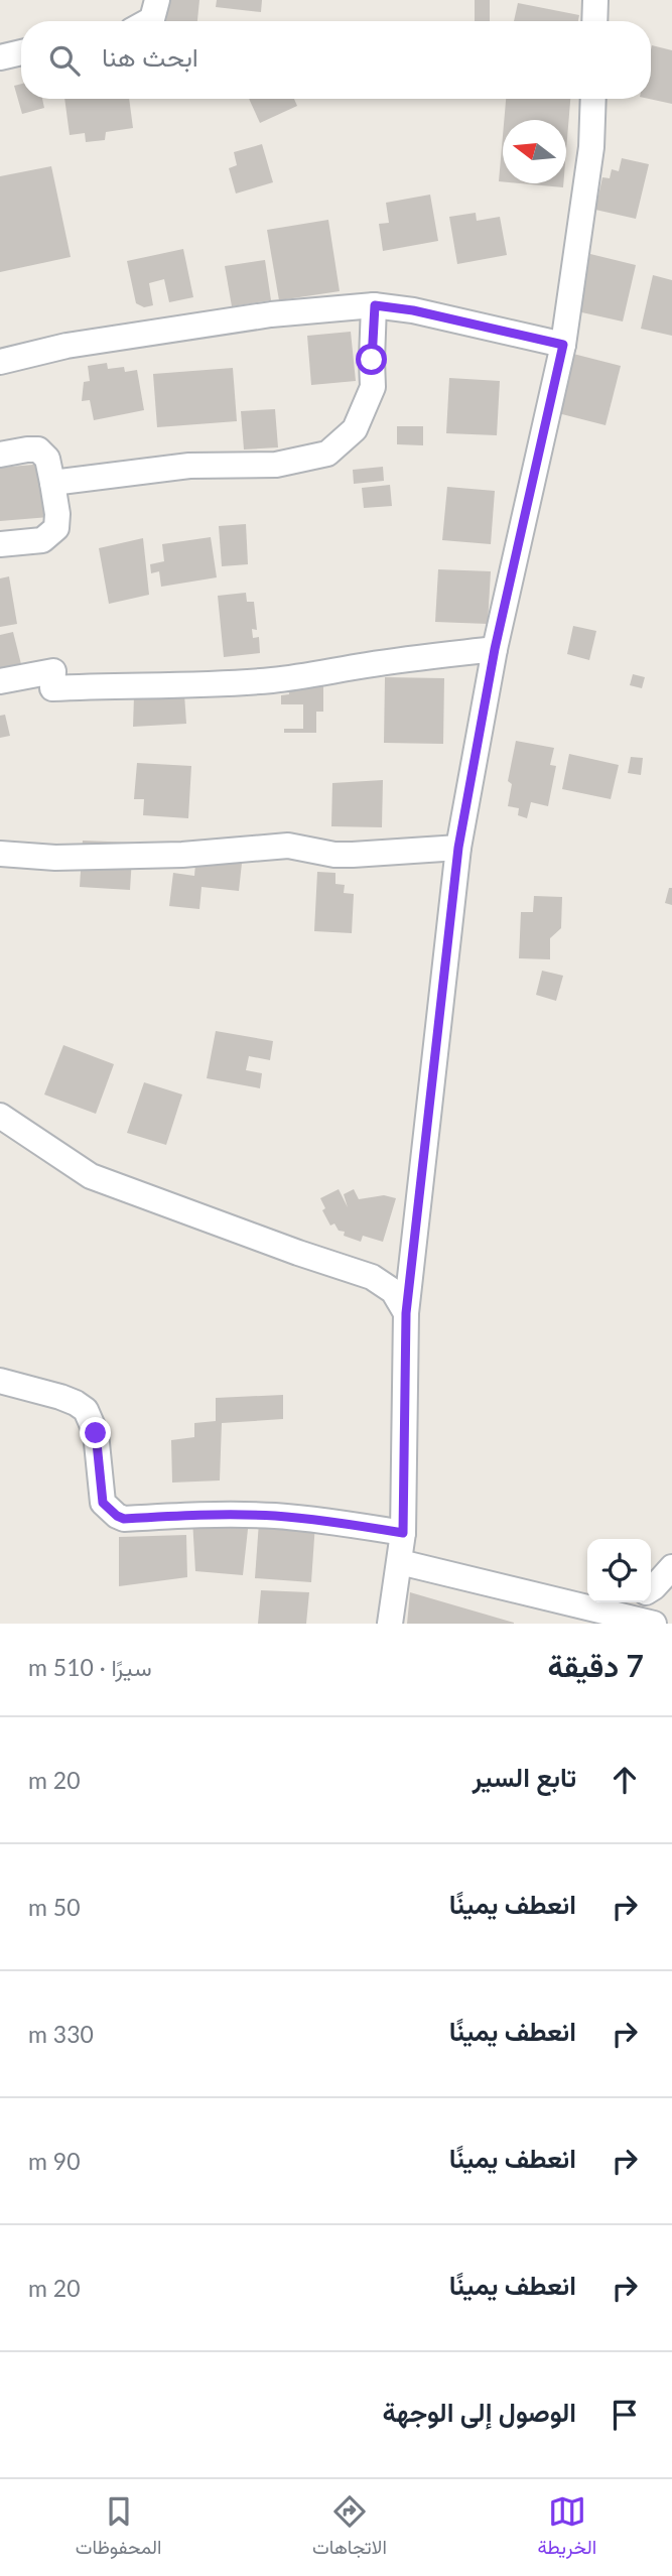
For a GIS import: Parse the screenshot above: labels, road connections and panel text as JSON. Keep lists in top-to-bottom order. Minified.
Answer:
{"north":"left","page":{"search":"ابحث هنا","heading":["7 دقيقة","سيرًا · 510 m"],"list":[["تابع السير","20 m"],["انعطف يمينًا","50 m"],["انعطف يمينًا","330 m"],["انعطف يمينًا","90 m"],["انعطف يمينًا","20 m"],"الوصول إلى الوجهة"],"nav":["الخريطة","الاتجاهات","المحفوظات"]}}
